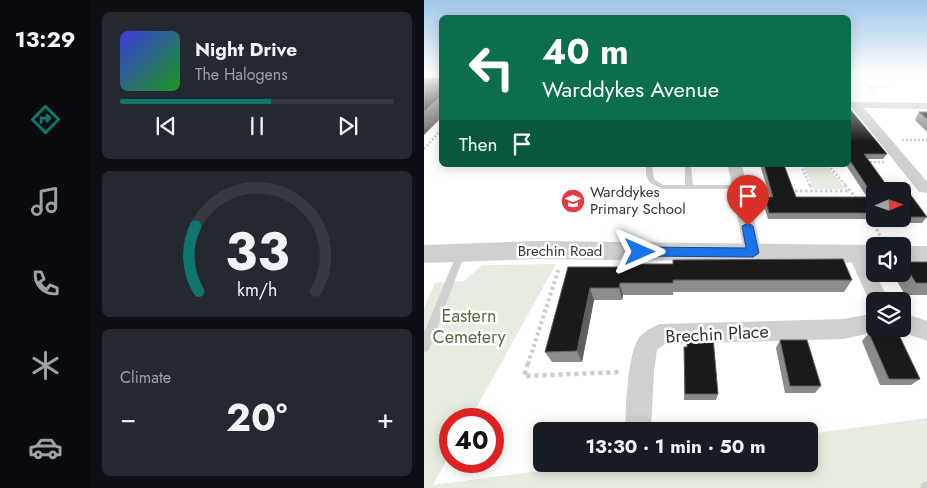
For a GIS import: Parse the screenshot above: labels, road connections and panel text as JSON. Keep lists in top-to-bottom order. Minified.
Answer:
{"streets":{"street":["Brechin Road","Brechin Place"]},"parks":["Eastern Cemetery"],"places":{"school or university":["Warddykes Primary School"]},"north":"right","page":{"tabs":"13:29","turn":["40 m","Warddykes Avenue"],"song":["Night Drive","The Halogens"],"then":"Then","tile":"Climate","heat":["−","20°","+"],"limit":"40","trip":"13:30 · 1 min · 50 m","gauge":["33","km/h"]}}
